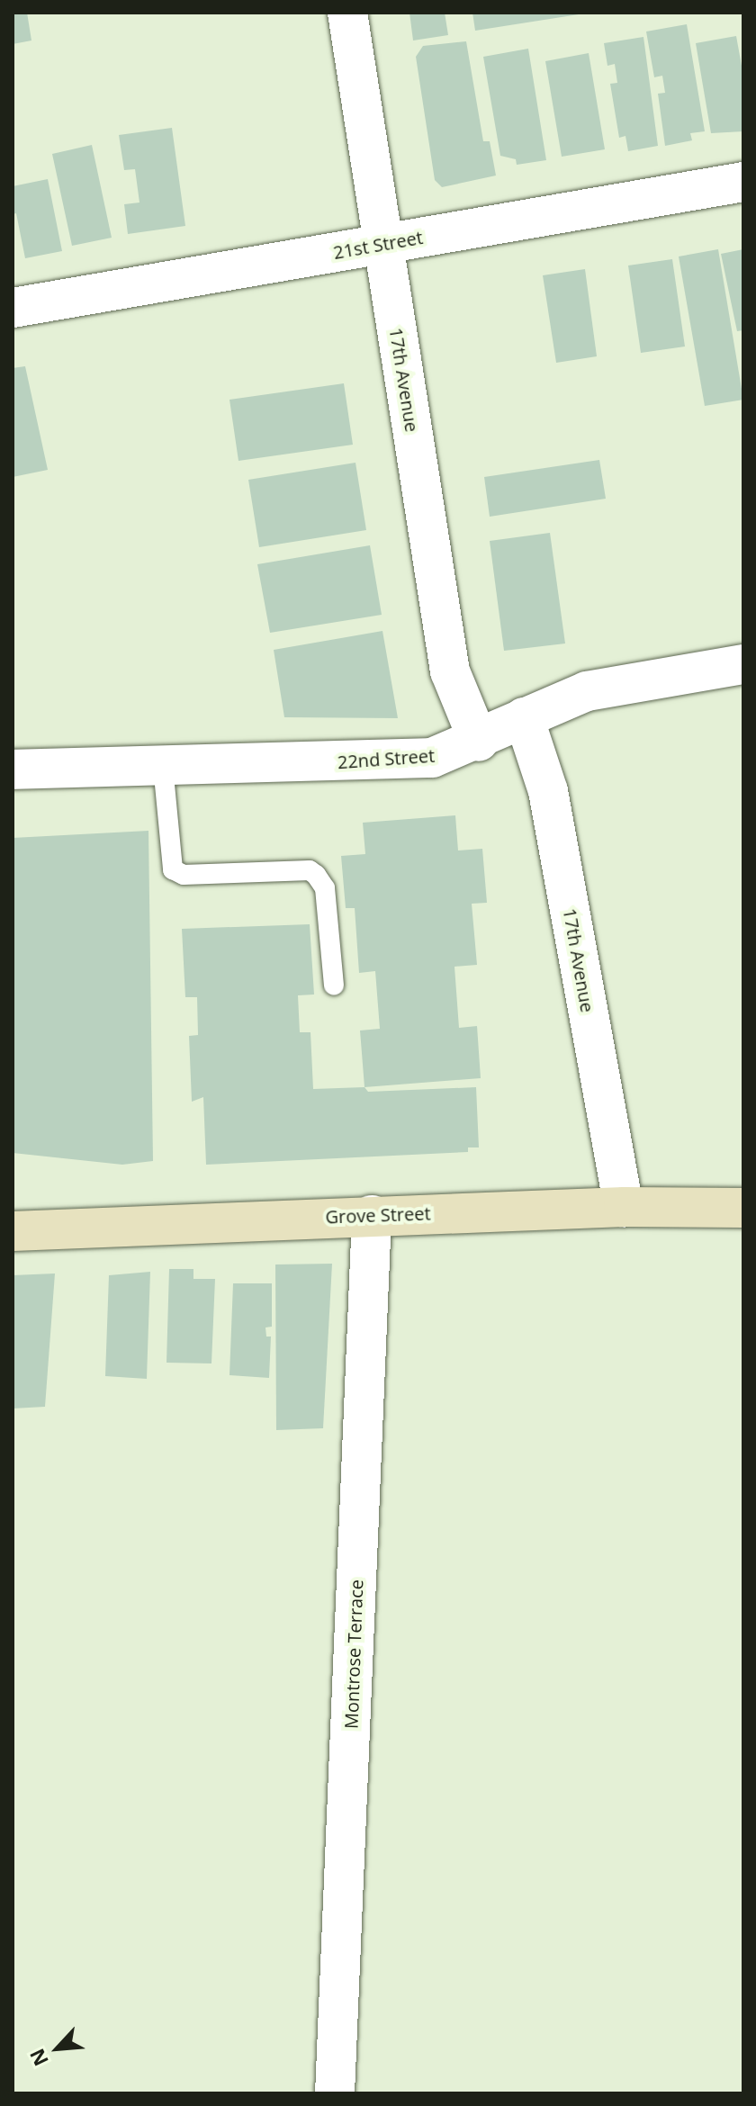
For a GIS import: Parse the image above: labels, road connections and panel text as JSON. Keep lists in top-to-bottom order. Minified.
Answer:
{"streets":{"main road":["Grove Street"],"street":["21st Street","17th Avenue","22nd Street","Montrose Terrace"]},"crossings":[["21st Street","17th Avenue"],["17th Avenue","22nd Street"],["17th Avenue","Grove Street"],["Grove Street","Montrose Terrace"]],"north":"bottom left"}
